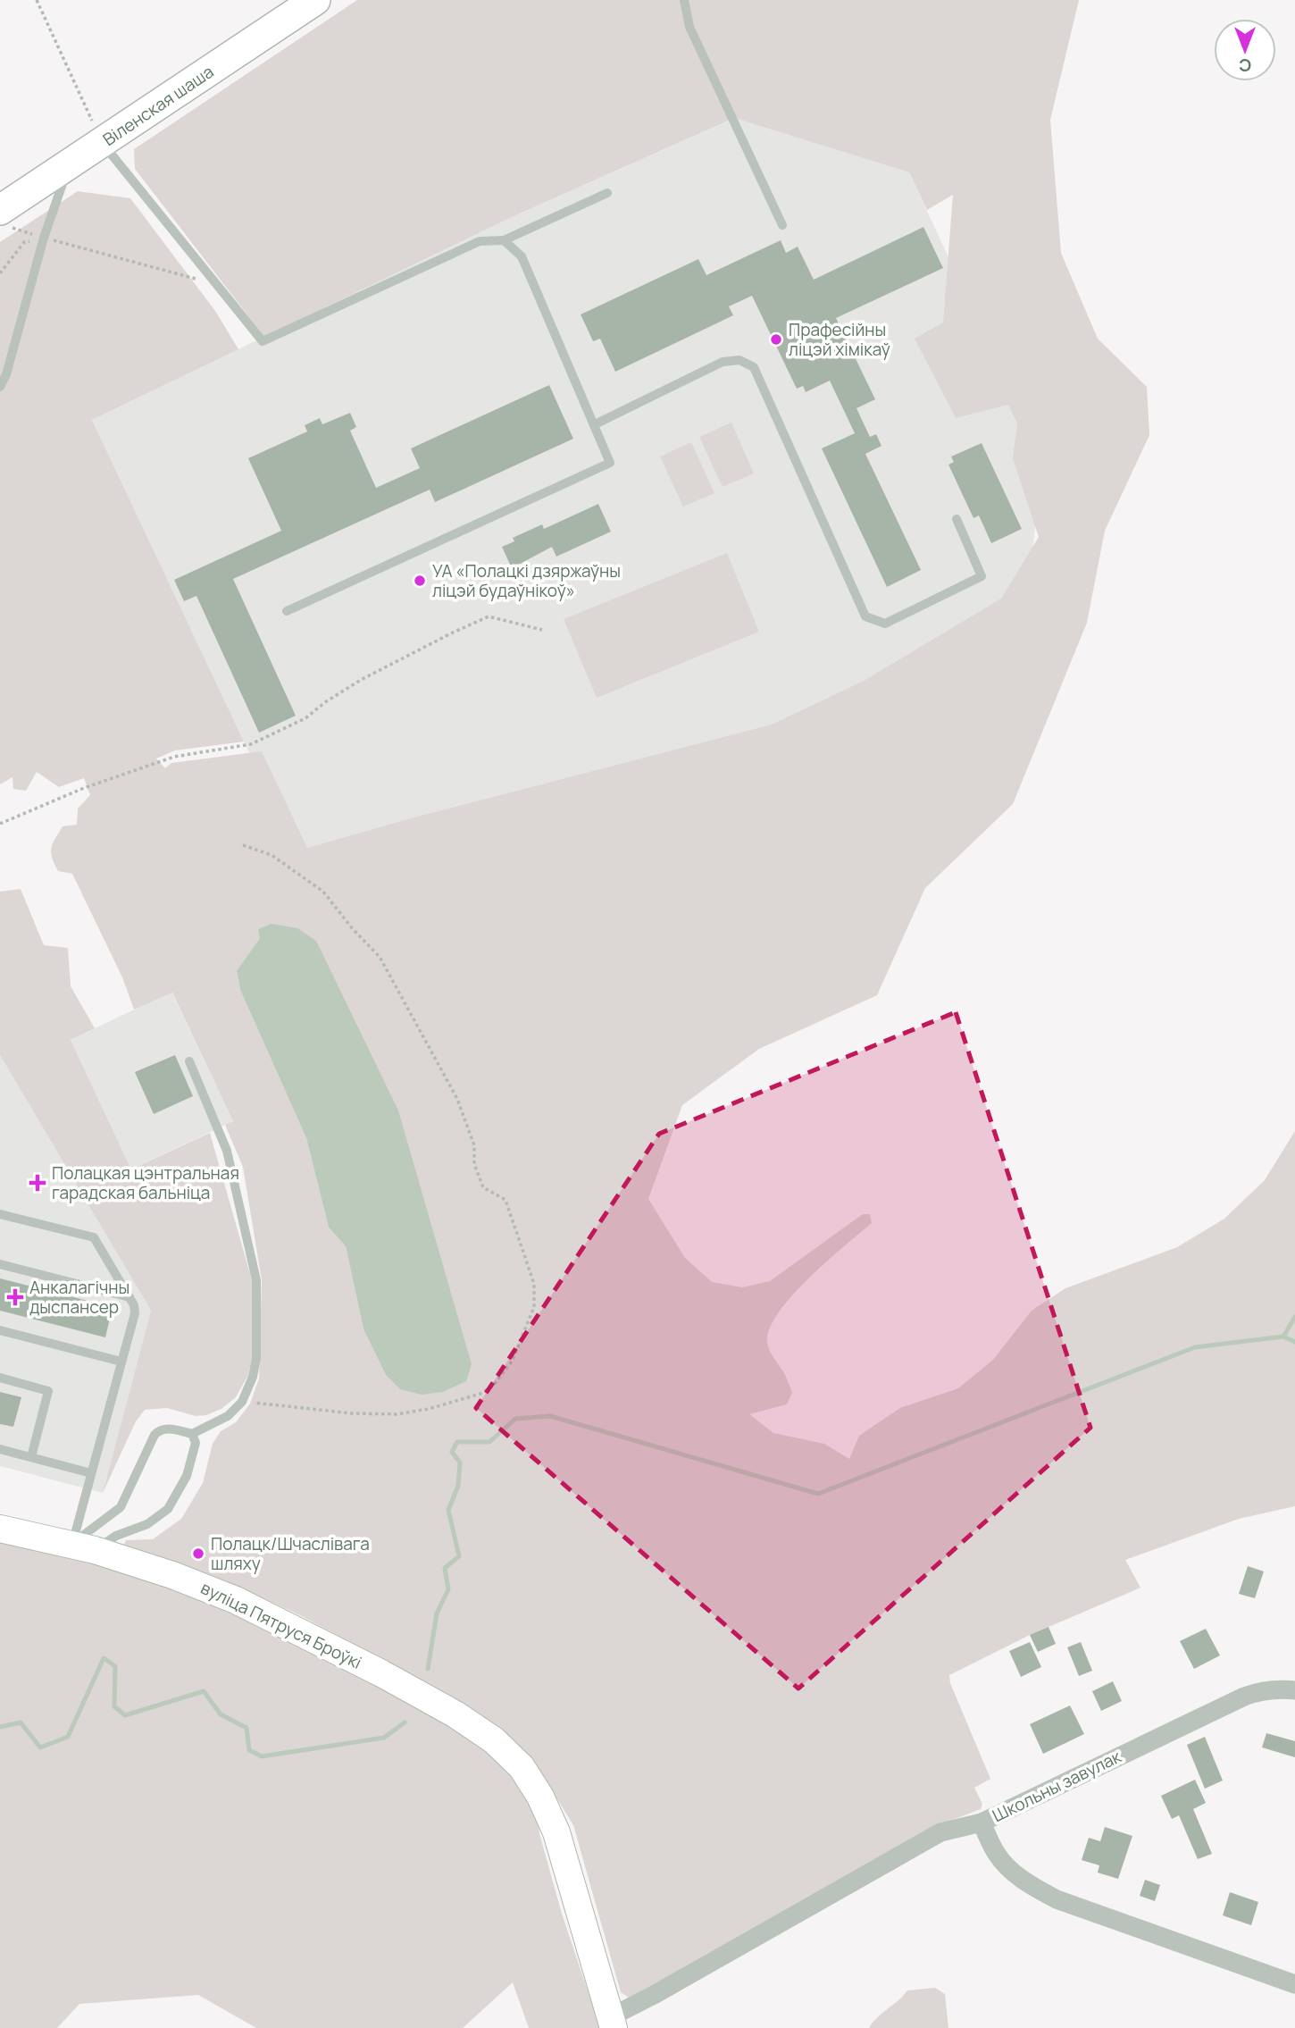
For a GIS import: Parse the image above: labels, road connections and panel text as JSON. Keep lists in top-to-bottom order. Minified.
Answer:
{"streets":{"main road":["Віленская шаша","вуліца Пятруся Броўкі"],"street":["Школьны завулак"]},"places":{"other":["Прафесійны ліцэй хімікаў","УА «Полацкі дзяржаўны ліцэй будаўнікоў»","Полацк/Шчаслівага шляху"],"health":["Полацкая цэнтральная гарадская бальніца","Анкалагічны дыспансер"]},"north":"bottom"}
